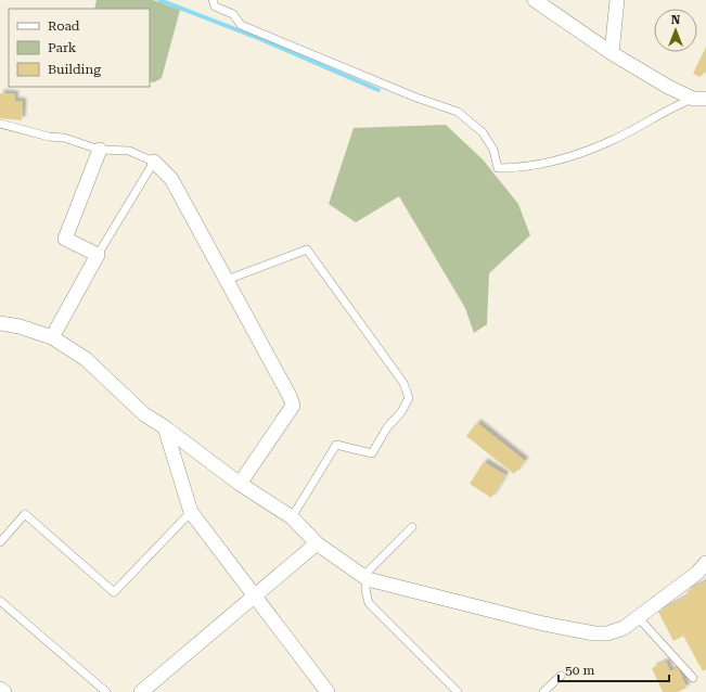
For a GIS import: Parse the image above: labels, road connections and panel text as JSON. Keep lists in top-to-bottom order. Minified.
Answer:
{"legend":["Road","Park","Building"],"scale_bar":"50 m","north":"top"}
